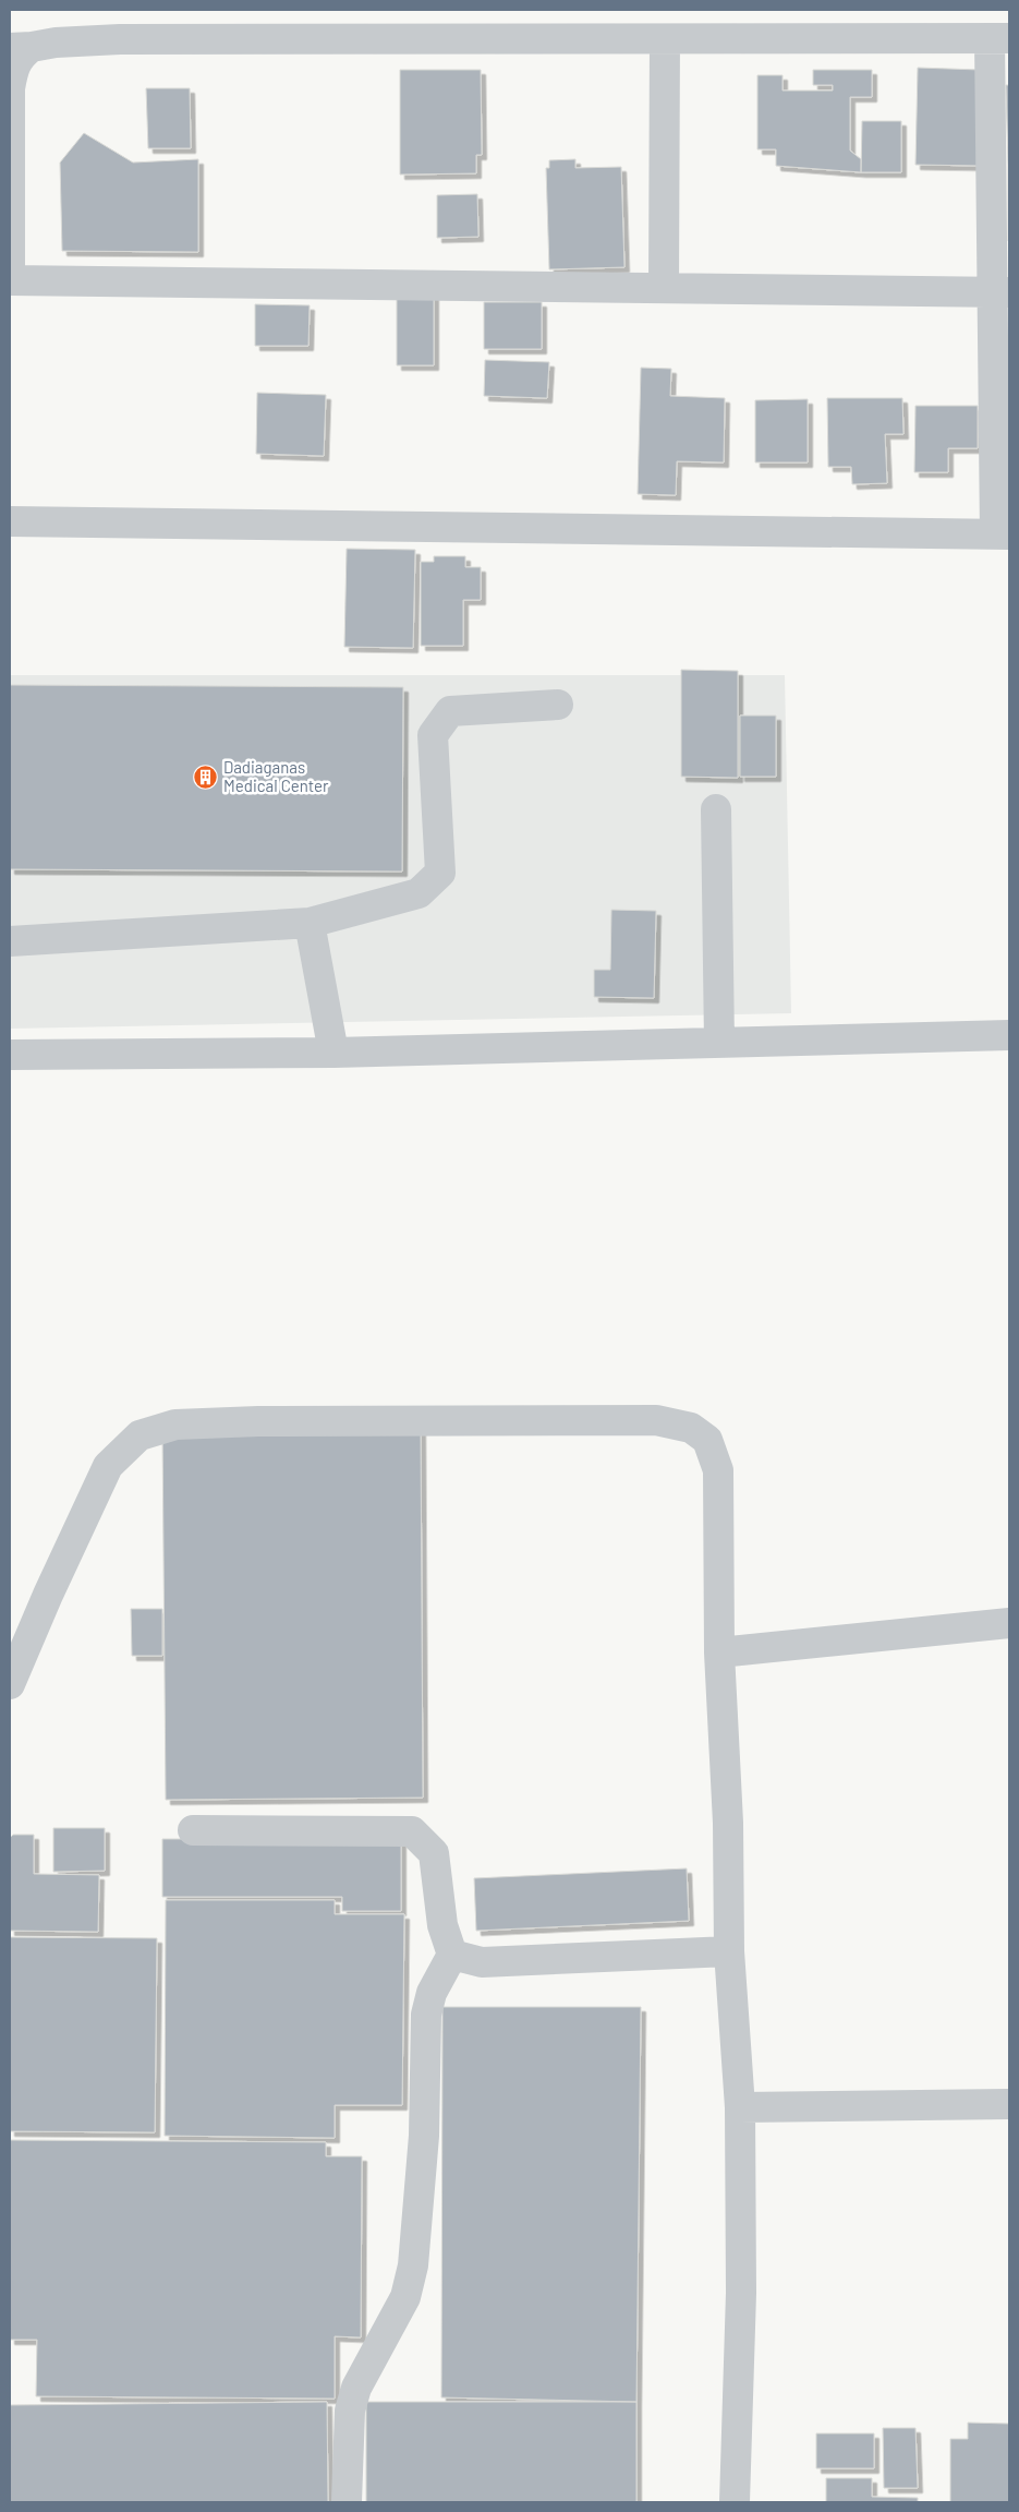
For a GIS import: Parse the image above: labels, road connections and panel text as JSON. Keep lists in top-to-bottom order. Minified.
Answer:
{"places":{"building":["Dadiaganas Medical Center"]}}
